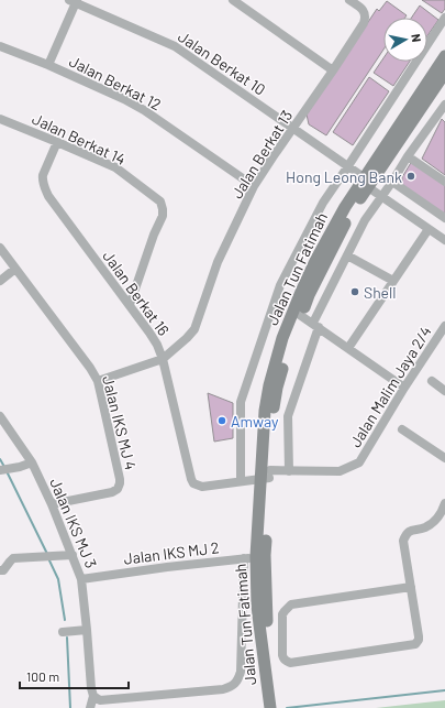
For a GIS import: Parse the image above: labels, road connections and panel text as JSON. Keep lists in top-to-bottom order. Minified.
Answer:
{"streets":{"main road":["Jalan Tun Fatimah"],"street":["Jalan Berkat 10","Jalan Berkat 12","Jalan Berkat 14","Jalan Berkat 13","Jalan Berkat 16","Jalan Malim Jaya 2/4","Jalan IKS MJ 4","Jalan IKS MJ 3","Jalan IKS MJ 2"]},"crossings":[["Jalan Berkat 10","Jalan Berkat 13"],["Jalan Berkat 10","Jalan Tun Fatimah"],["Jalan Berkat 12","Jalan Berkat 13"],["Jalan Berkat 14","Jalan Berkat 16"],["Jalan Berkat 13","Jalan Berkat 16"],["Jalan Tun Fatimah","Jalan Berkat 16"],["Jalan Tun Fatimah","Jalan IKS MJ 2"],["Jalan Berkat 16","Jalan Malim Jaya 2/4"],["Jalan IKS MJ 4","Jalan IKS MJ 3"],["Jalan IKS MJ 3","Jalan IKS MJ 2"]],"places":["Hong Leong Bank","Shell","Amway"],"scale_bar":"100 m","north":"right"}
